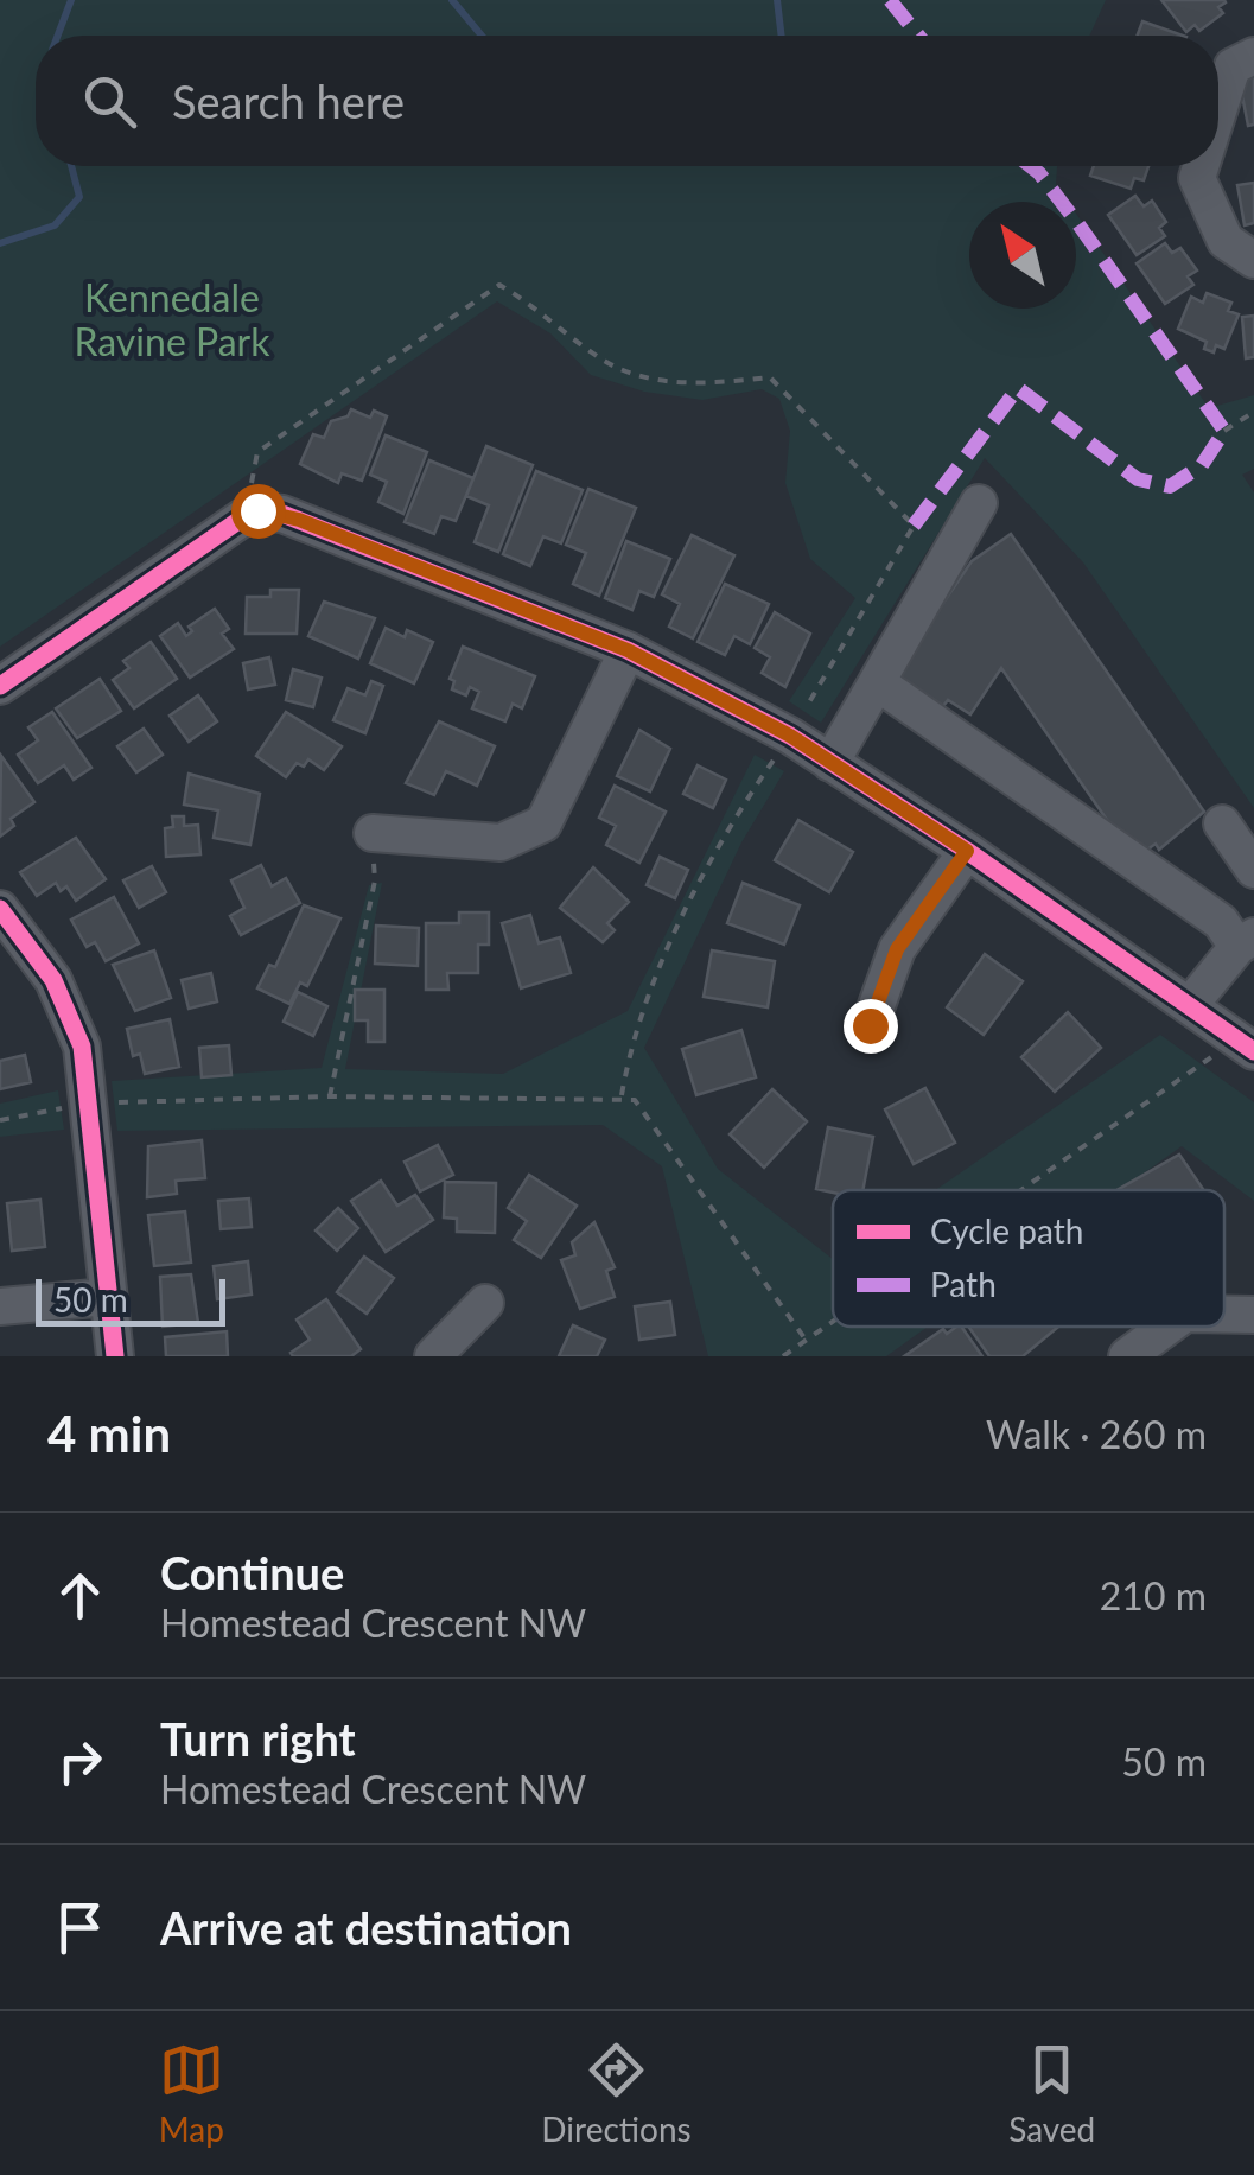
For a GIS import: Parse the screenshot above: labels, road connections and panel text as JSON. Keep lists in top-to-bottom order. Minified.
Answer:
{"parks":["Kennedale Ravine Park"],"legend":["Cycle path","Path"],"scale_bar":"50 m","north":"top left","page":{"search":"Search here","scale":"50 m","heading":["4 min","Walk · 260 m"],"list":[["Continue","Homestead Crescent NW","210 m"],["Turn right","Homestead Crescent NW","50 m"],"Arrive at destination"],"nav":["Map","Directions","Saved"]}}
